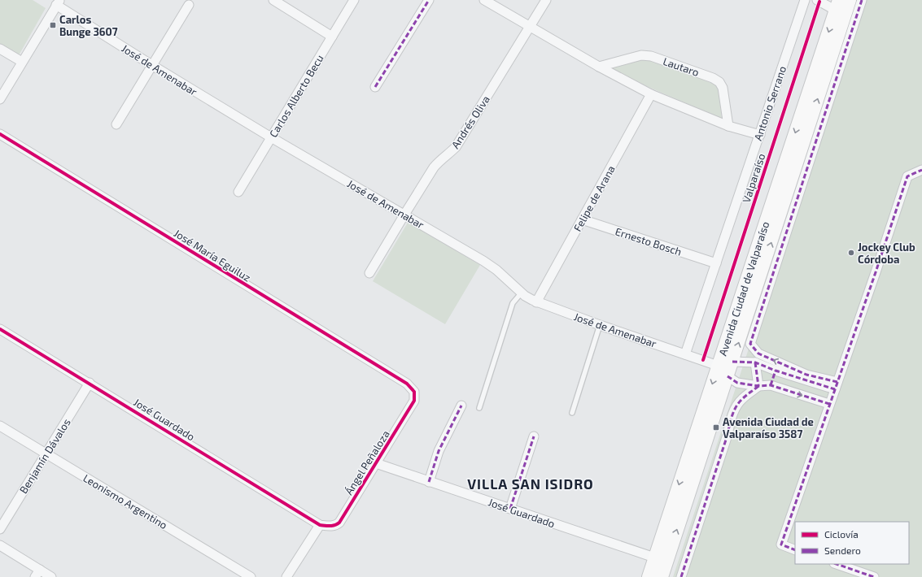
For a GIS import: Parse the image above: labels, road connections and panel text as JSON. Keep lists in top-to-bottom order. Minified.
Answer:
{"streets":{"main road":["Avenida Ciudad de Valparaíso"],"street":["Lautaro","José de Amenabar","Carlos Alberto Becu","Antonio Serrano","Andrés Oliva","Felipe de Arana","Ernesto Bosch","José María Eguiluz","José Guardado","Benjamín Dávalos","Ángel Peñaloza","Leonismo Argentino"],"cycle path":["Valparaíso"]},"crossings":[["José de Amenabar","Carlos Alberto Becu"],["José de Amenabar","Antonio Serrano"],["José de Amenabar","Andrés Oliva"],["José de Amenabar","Felipe de Arana"],["José de Amenabar","Avenida Ciudad de Valparaíso"],["Antonio Serrano","Ernesto Bosch"],["Felipe de Arana","Ernesto Bosch"],["José María Eguiluz","Ángel Peñaloza"],["Avenida Ciudad de Valparaíso","José Guardado"],["José Guardado","Benjamín Dávalos"],["José Guardado","Ángel Peñaloza"],["Benjamín Dávalos","Leonismo Argentino"]],"districts":["VILLA SAN ISIDRO"],"places":{"transit":["Carlos Bunge 3607","Avenida Ciudad de Valparaíso 3587"],"other":["Jockey Club Córdoba"]},"legend":["Ciclovía","Sendero"]}
